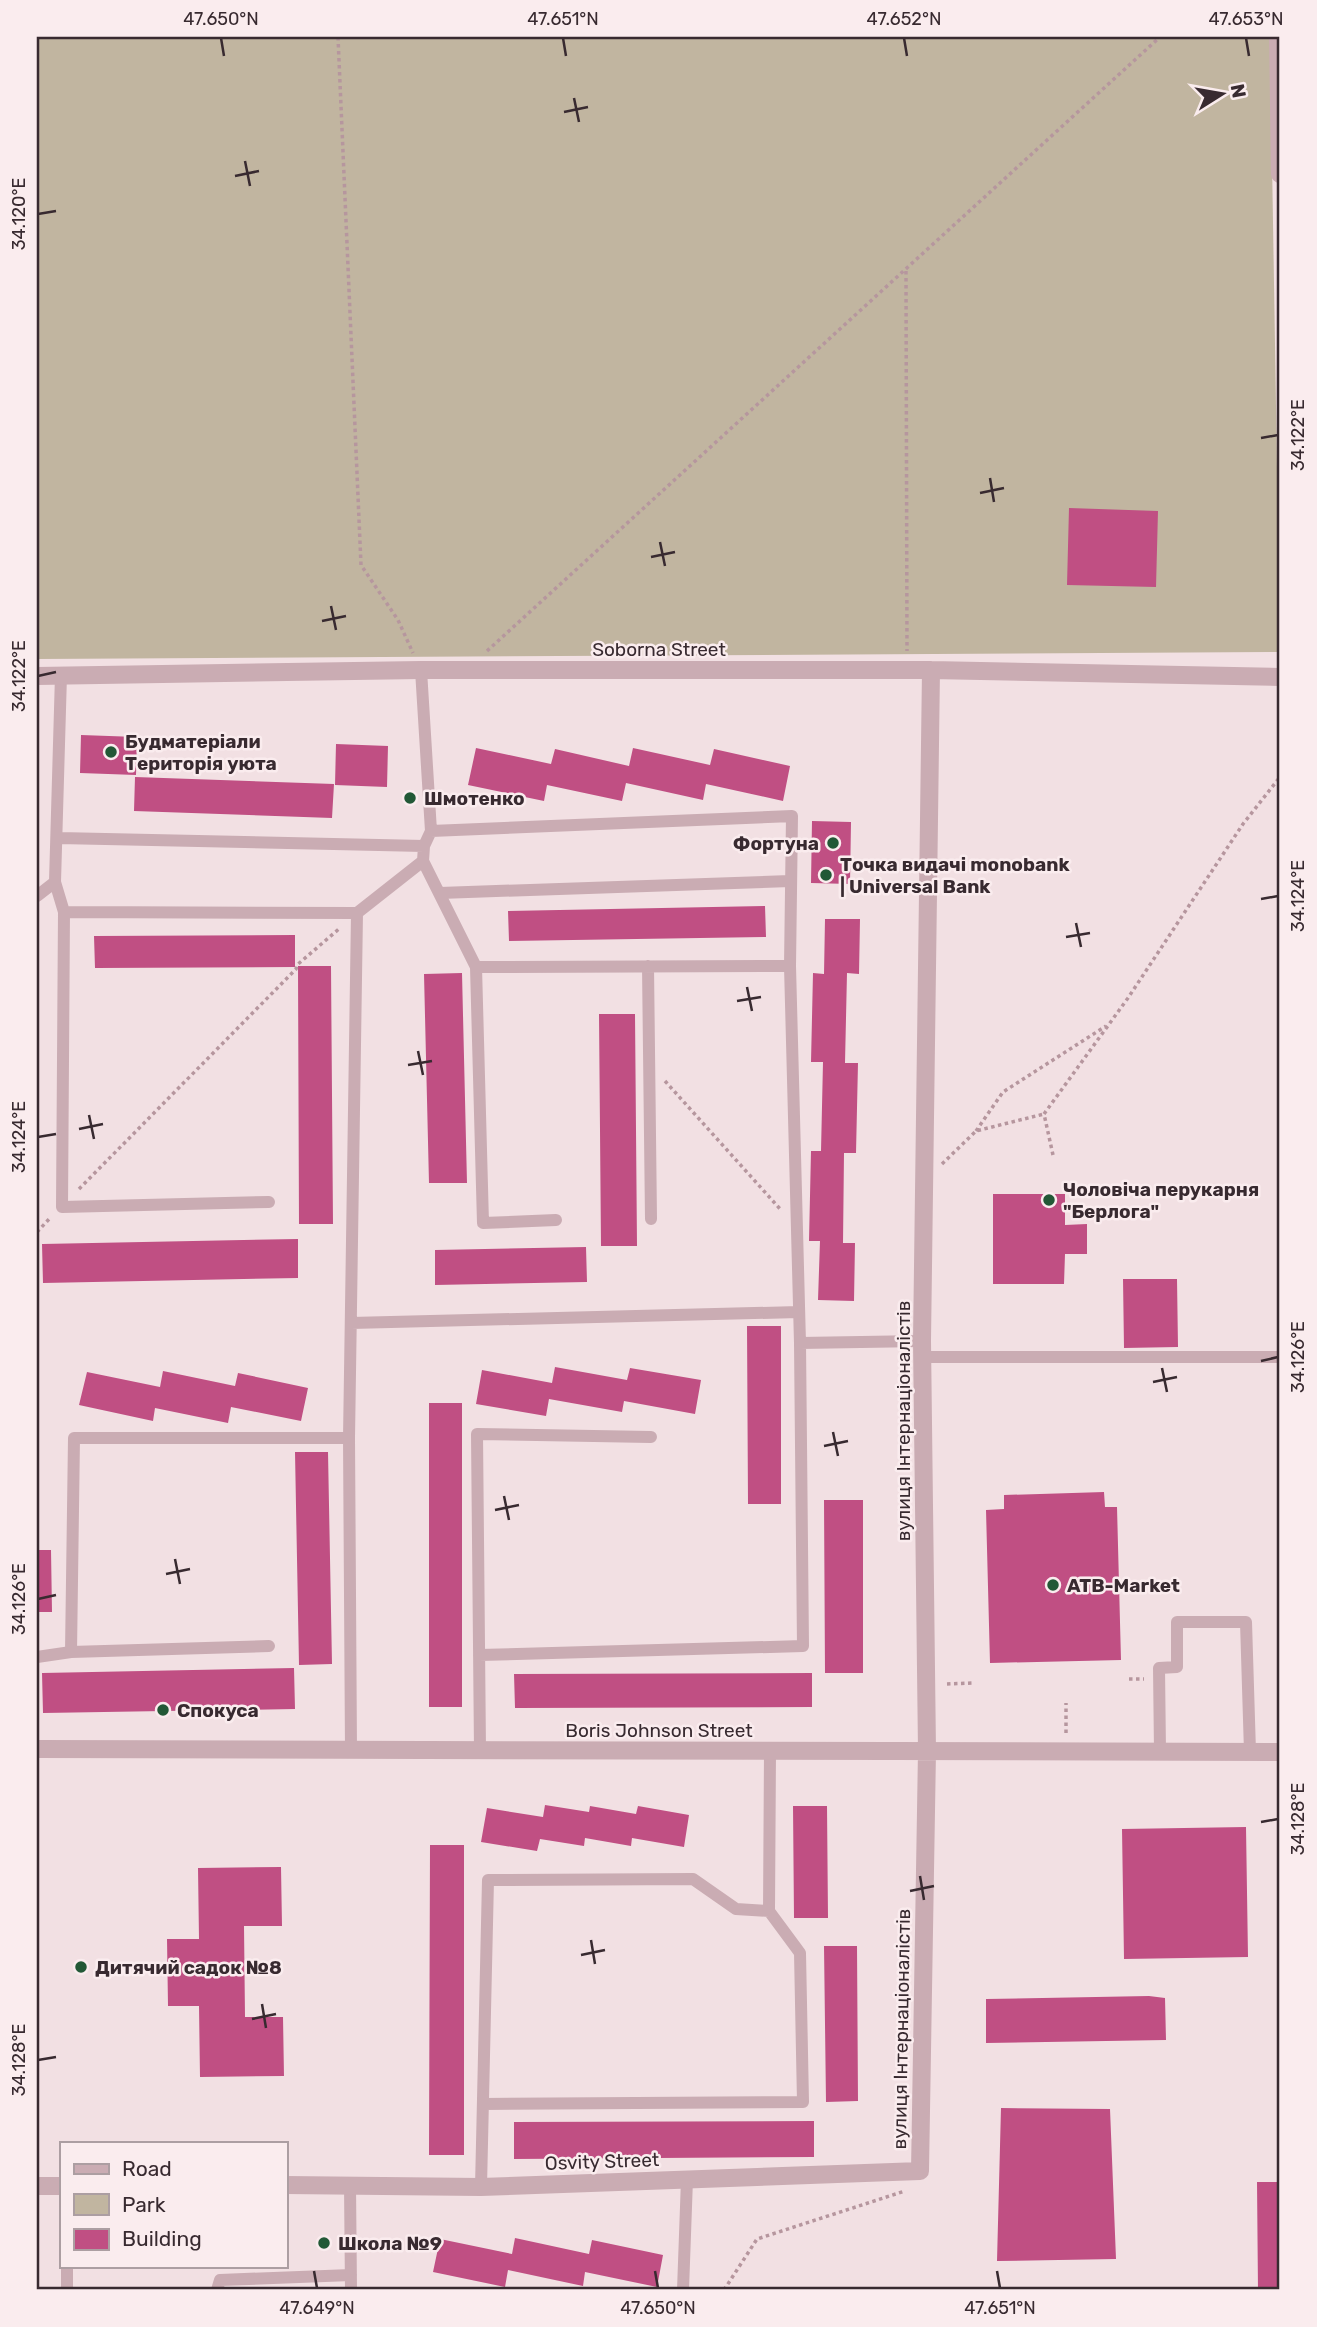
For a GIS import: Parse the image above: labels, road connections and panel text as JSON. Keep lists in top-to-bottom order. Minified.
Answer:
{"streets":{"street":["Soborna Street","вулиця Інтернаціоналістів","Boris Johnson Street","Osvity Street"]},"crossings":[["Soborna Street","вулиця Інтернаціоналістів"],["вулиця Інтернаціоналістів","Boris Johnson Street"],["вулиця Інтернаціоналістів","Osvity Street"]],"places":["Будматеріали Територія уюта","Шмотенко","Фортуна","Точка видачі monobank | Universal Bank","Чоловіча перукарня \"Берлога\"","ATB-Market","Спокуса","Дитячий садок №8","Школа №9"],"legend":["Road","Park","Building"],"north":"right","coordinates":["47.650°N","47.651°N","47.652°N","47.653°N","34.120°E","34.122°E","34.124°E","34.126°E","34.128°E","47.649°N"]}
